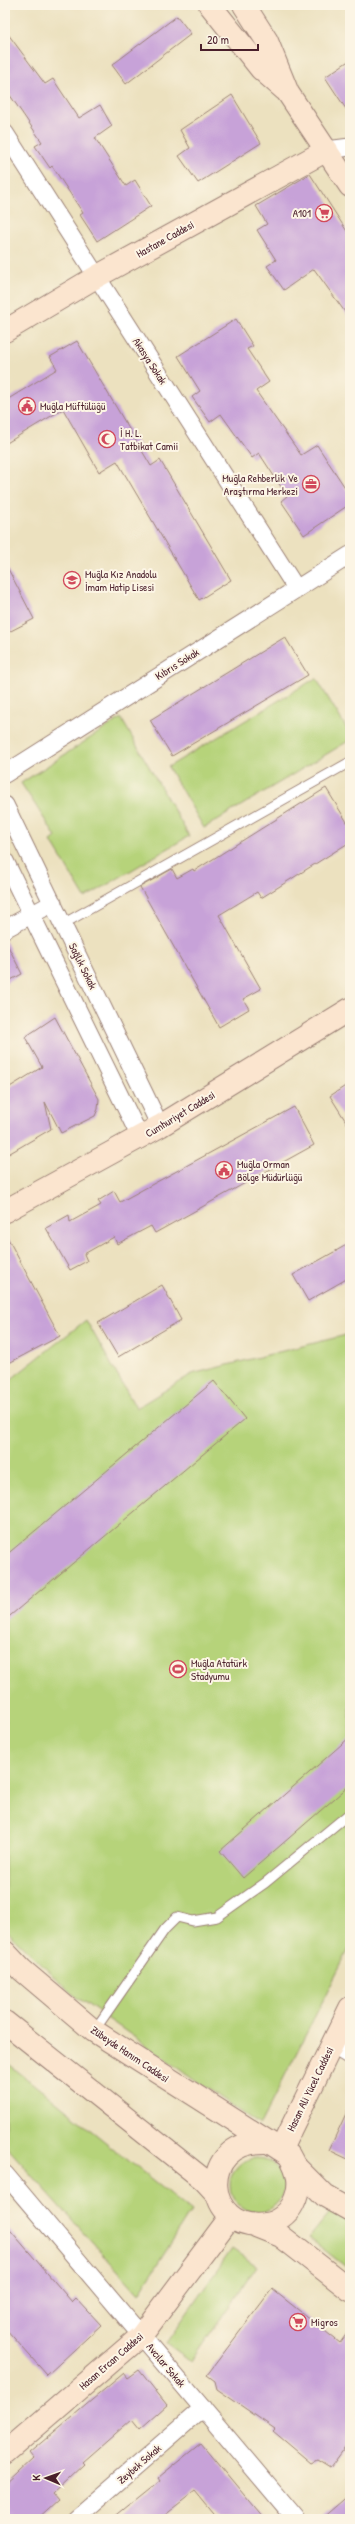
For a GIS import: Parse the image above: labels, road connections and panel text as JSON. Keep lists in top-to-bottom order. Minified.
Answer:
{"streets":{"main road":["Hastane Caddesi","Cumhuriyet Caddesi","Zübeyde Hanım Caddesi","Hasan Ali Yücel Caddesi","Hasan Ercan Caddesi"],"street":["Akasya Sokak","Kıbrıs Sokak","Sağlık Sokak","Avcılar Sokak","Zeybek Sokak"]},"crossings":[["Hastane Caddesi","Akasya Sokak"],["Akasya Sokak","Kıbrıs Sokak"],["Sağlık Sokak","Cumhuriyet Caddesi"],["Zübeyde Hanım Caddesi","Hasan Ali Yücel Caddesi"],["Zübeyde Hanım Caddesi","Hasan Ercan Caddesi"],["Hasan Ali Yücel Caddesi","Hasan Ercan Caddesi"],["Hasan Ercan Caddesi","Avcılar Sokak"],["Avcılar Sokak","Zeybek Sokak"]],"places":{"supermarket":["A101","Migros"],"public building":["Muğla Müftülüğü","Muğla Orman Bölge Müdürlüğü"],"mosque":["İ H. L. Tatbikat Camii"],"office":["Muğla Rehberlik Ve Araştırma Merkezi"],"school or university":["Muğla Kız Anadolu İmam Hatip Lisesi"],"sports":["Muğla Atatürk Stadyumu"]},"scale_bar":"20 m","north":"left"}
